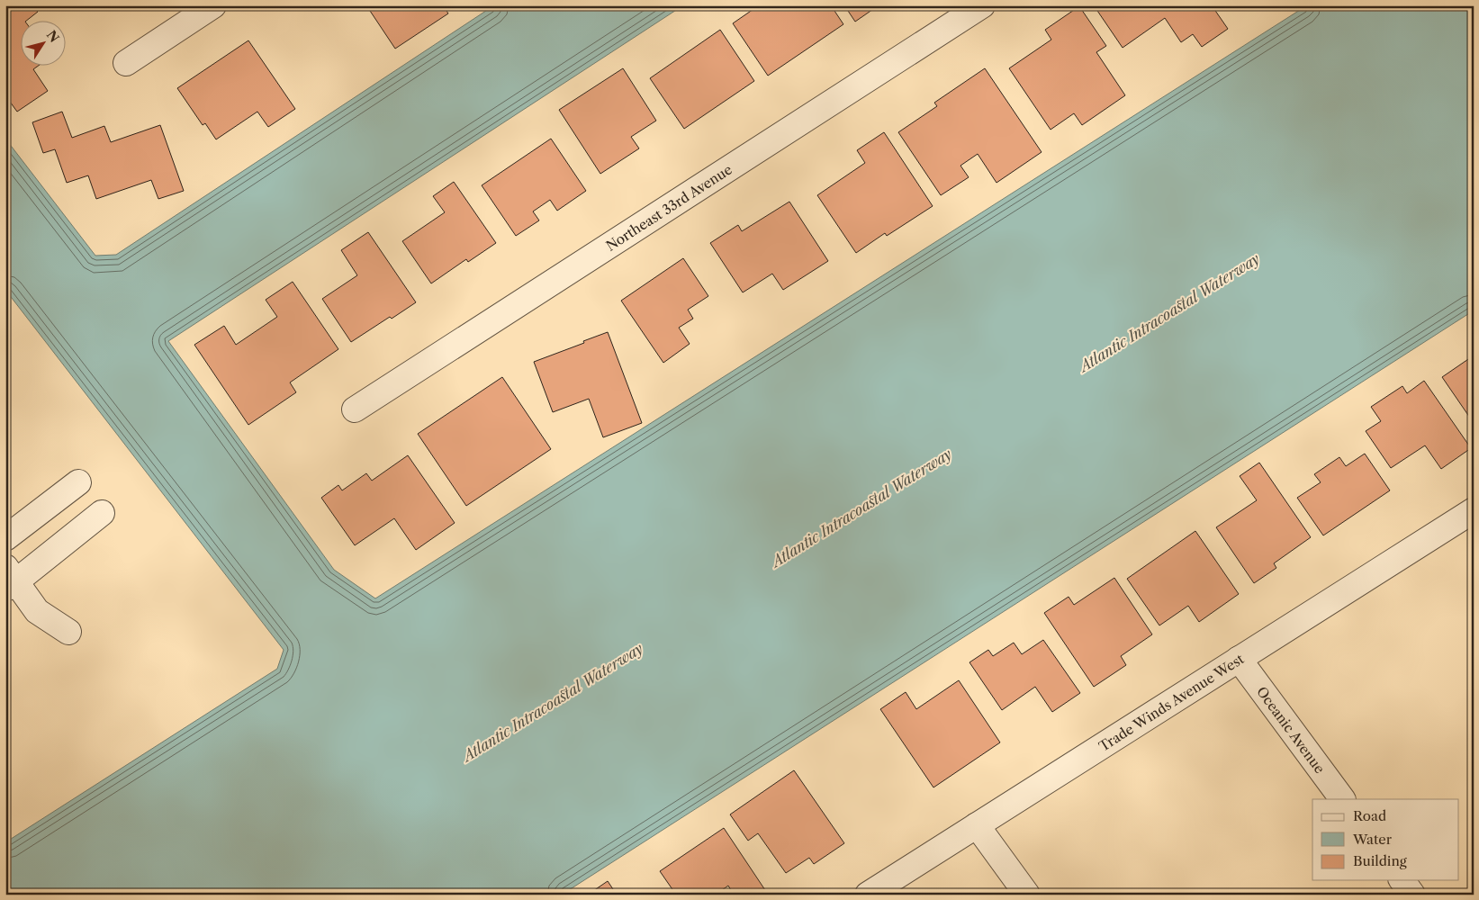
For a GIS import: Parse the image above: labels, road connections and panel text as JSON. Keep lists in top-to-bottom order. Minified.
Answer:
{"streets":{"street":["Northeast 33rd Avenue","Trade Winds Avenue West","Oceanic Avenue"]},"crossings":[["Trade Winds Avenue West","Oceanic Avenue"]],"water":["Atlantic Intracoastal Waterway"],"legend":["Road","Water","Building"],"north":"top right"}
